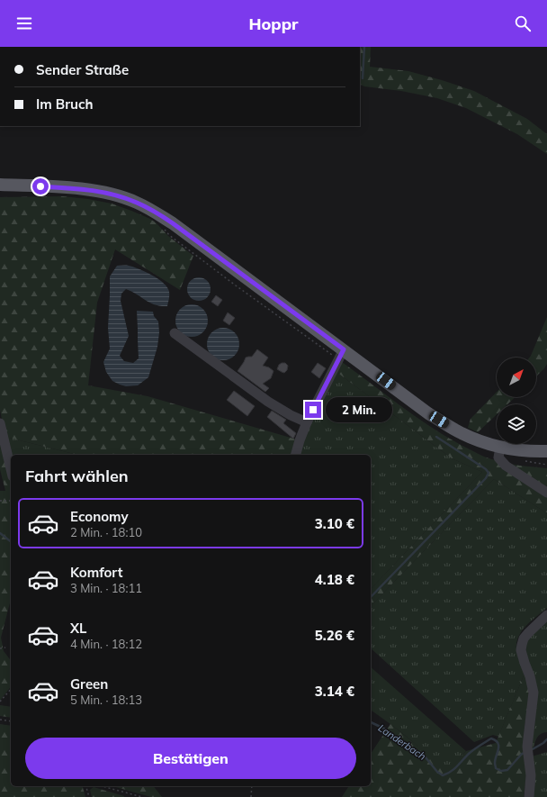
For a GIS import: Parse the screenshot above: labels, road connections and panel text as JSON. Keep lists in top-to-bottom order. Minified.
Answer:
{"water":["Landerbach"],"north":"top right","page":{"header":"Hoppr","banner":["Sender Straße","Im Bruch"],"bubble":"2 Min.","heading":"Fahrt wählen","list":[{"name":"Economy","note":"2 Min. · 18:10","value":"3.10 €"},{"name":"Komfort","note":"3 Min. · 18:11","value":"4.18 €"},{"name":"XL","note":"4 Min. · 18:12","value":"5.26 €"},{"name":"Green","note":"5 Min. · 18:13","value":"3.14 €"}],"buttons":"Bestätigen"}}
